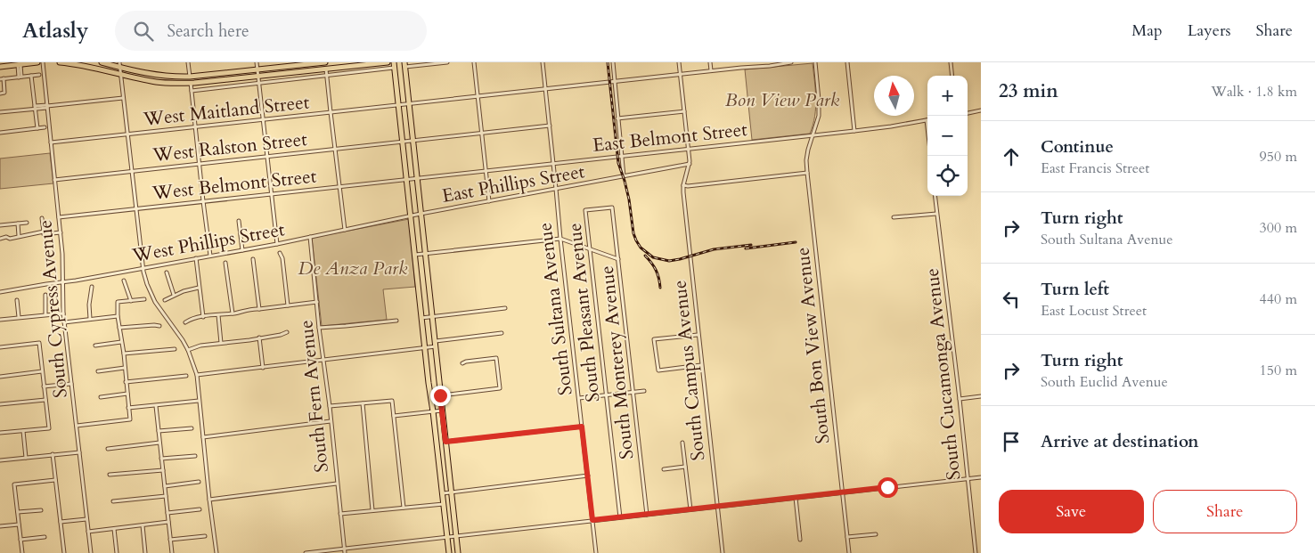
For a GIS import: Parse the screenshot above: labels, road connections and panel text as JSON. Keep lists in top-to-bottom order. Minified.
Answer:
{"streets":{"street":["West Maitland Street","East Belmont Street","West Ralston Street","East Phillips Street","West Belmont Street","West Phillips Street","South Cypress Avenue","South Sultana Avenue","South Pleasant Avenue","South Bon View Avenue","South Monterey Avenue","South Campus Avenue","South Cucamonga Avenue","South Fern Avenue"]},"crossings":[["West Maitland Street","South Cypress Avenue"],["West Maitland Street","South Sultana Avenue"],["East Belmont Street","West Belmont Street"],["East Belmont Street","South Sultana Avenue"],["East Belmont Street","South Bon View Avenue"],["West Ralston Street","South Cypress Avenue"],["West Ralston Street","South Sultana Avenue"],["East Phillips Street","West Phillips Street"],["East Phillips Street","South Sultana Avenue"],["West Belmont Street","South Cypress Avenue"],["West Phillips Street","South Cypress Avenue"],["West Phillips Street","South Fern Avenue"],["South Pleasant Avenue","South Monterey Avenue"]],"parks":["Bon View Park","De Anza Park"],"north":"top","page":{"header":"Atlasly","search":"Search here","nav":["Map","Layers","Share"],"heading":["23 min","Walk · 1.8 km"],"map_buttons":["+","−"],"list":[["Continue","East Francis Street","950 m"],["Turn right","South Sultana Avenue","300 m"],["Turn left","East Locust Street","440 m"],["Turn right","South Euclid Avenue","150 m"],"Arrive at destination"],"buttons":["Save","Share"]}}
